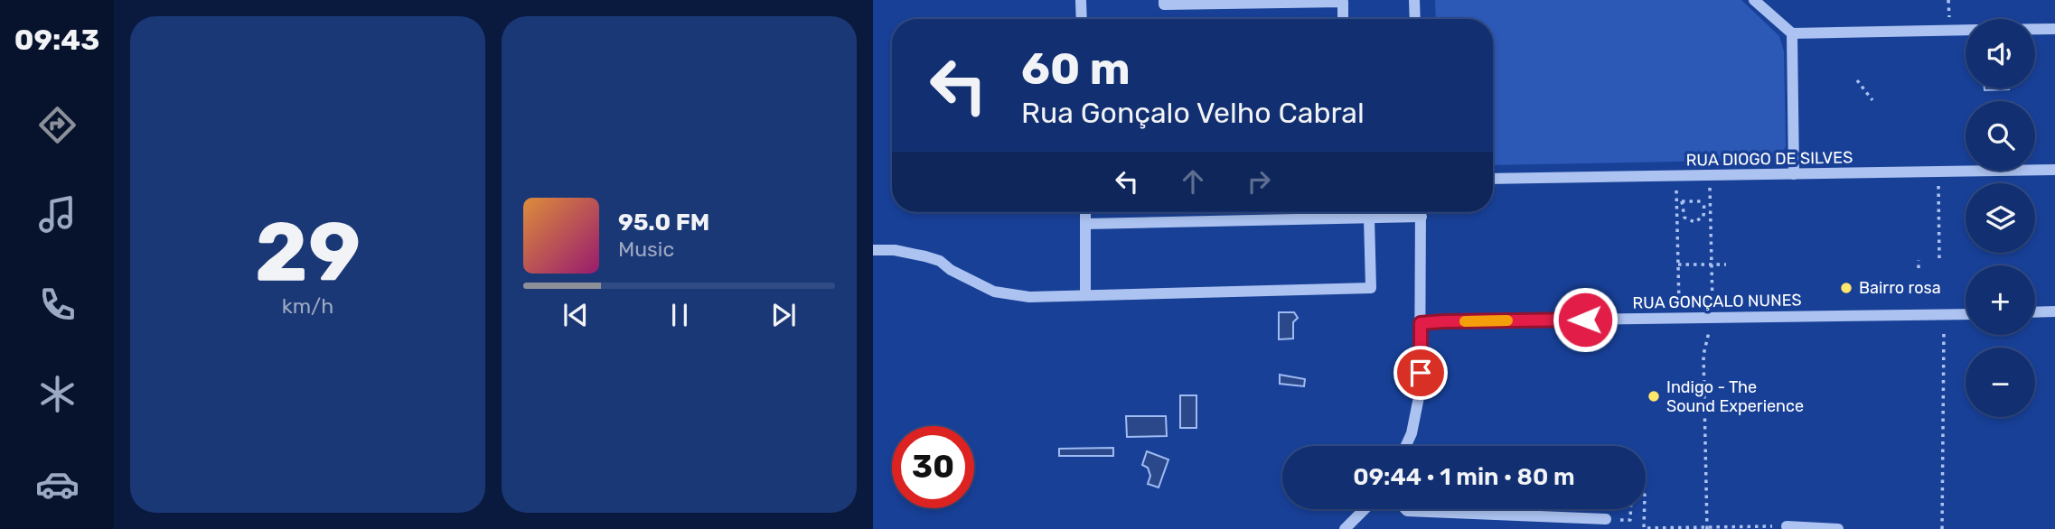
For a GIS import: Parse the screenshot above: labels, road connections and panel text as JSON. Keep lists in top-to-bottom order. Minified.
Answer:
{"streets":{"street":["RUA DIOGO DE SILVES","RUA GONÇALO NUNES"]},"places":["Bairro rosa","Indigo - The Sound Experience"],"page":{"tabs":"09:43","tile":["29","km/h"],"map_buttons":["+","−"],"turn":["60 m","Rua Gonçalo Velho Cabral"],"song":["95.0 FM","Music"],"limit":"30","trip":"09:44 · 1 min · 80 m"}}
